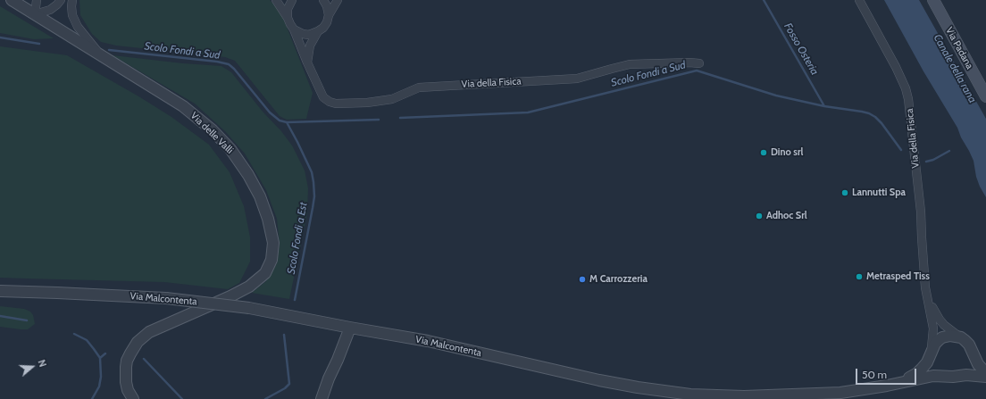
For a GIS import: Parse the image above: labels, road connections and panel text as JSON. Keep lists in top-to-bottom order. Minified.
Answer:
{"streets":{"main road":["Via Padana"],"street":["Via della Fisica","Via delle Valli","Via Malcontenta"]},"crossings":[["Via della Fisica","Via Malcontenta"]],"water":["Fosso Osteria","Scolo Fondi a Sud","Canale della rana","Scolo Fondi a Est"],"places":["Dino srl","Lannutti Spa","Adhoc Srl","Metrasped Tiss","M Carrozzeria"],"scale_bar":"50 m","north":"right"}
